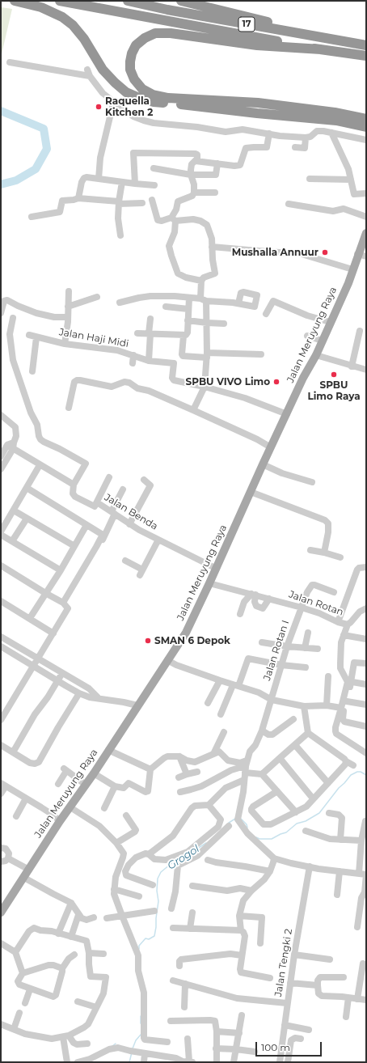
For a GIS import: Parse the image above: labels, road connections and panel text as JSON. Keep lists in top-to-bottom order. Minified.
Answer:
{"streets":{"highway":["17"],"main road":["Jalan Meruyung Raya"],"street":["Jalan Haji Midi","Jalan Benda","Jalan Rotan","Jalan Rotan I","Jalan Tengki 2"]},"crossings":[["Jalan Meruyung Raya","Jalan Haji Midi"],["Jalan Meruyung Raya","Jalan Benda"],["Jalan Meruyung Raya","Jalan Rotan"],["Jalan Rotan","Jalan Rotan I"]],"water":["Grogol"],"places":["Raquella Kitchen 2","Mushalla Annuur","SPBU Limo Raya","SPBU VIVO Limo","SMAN 6 Depok"],"scale_bar":"100 m"}
